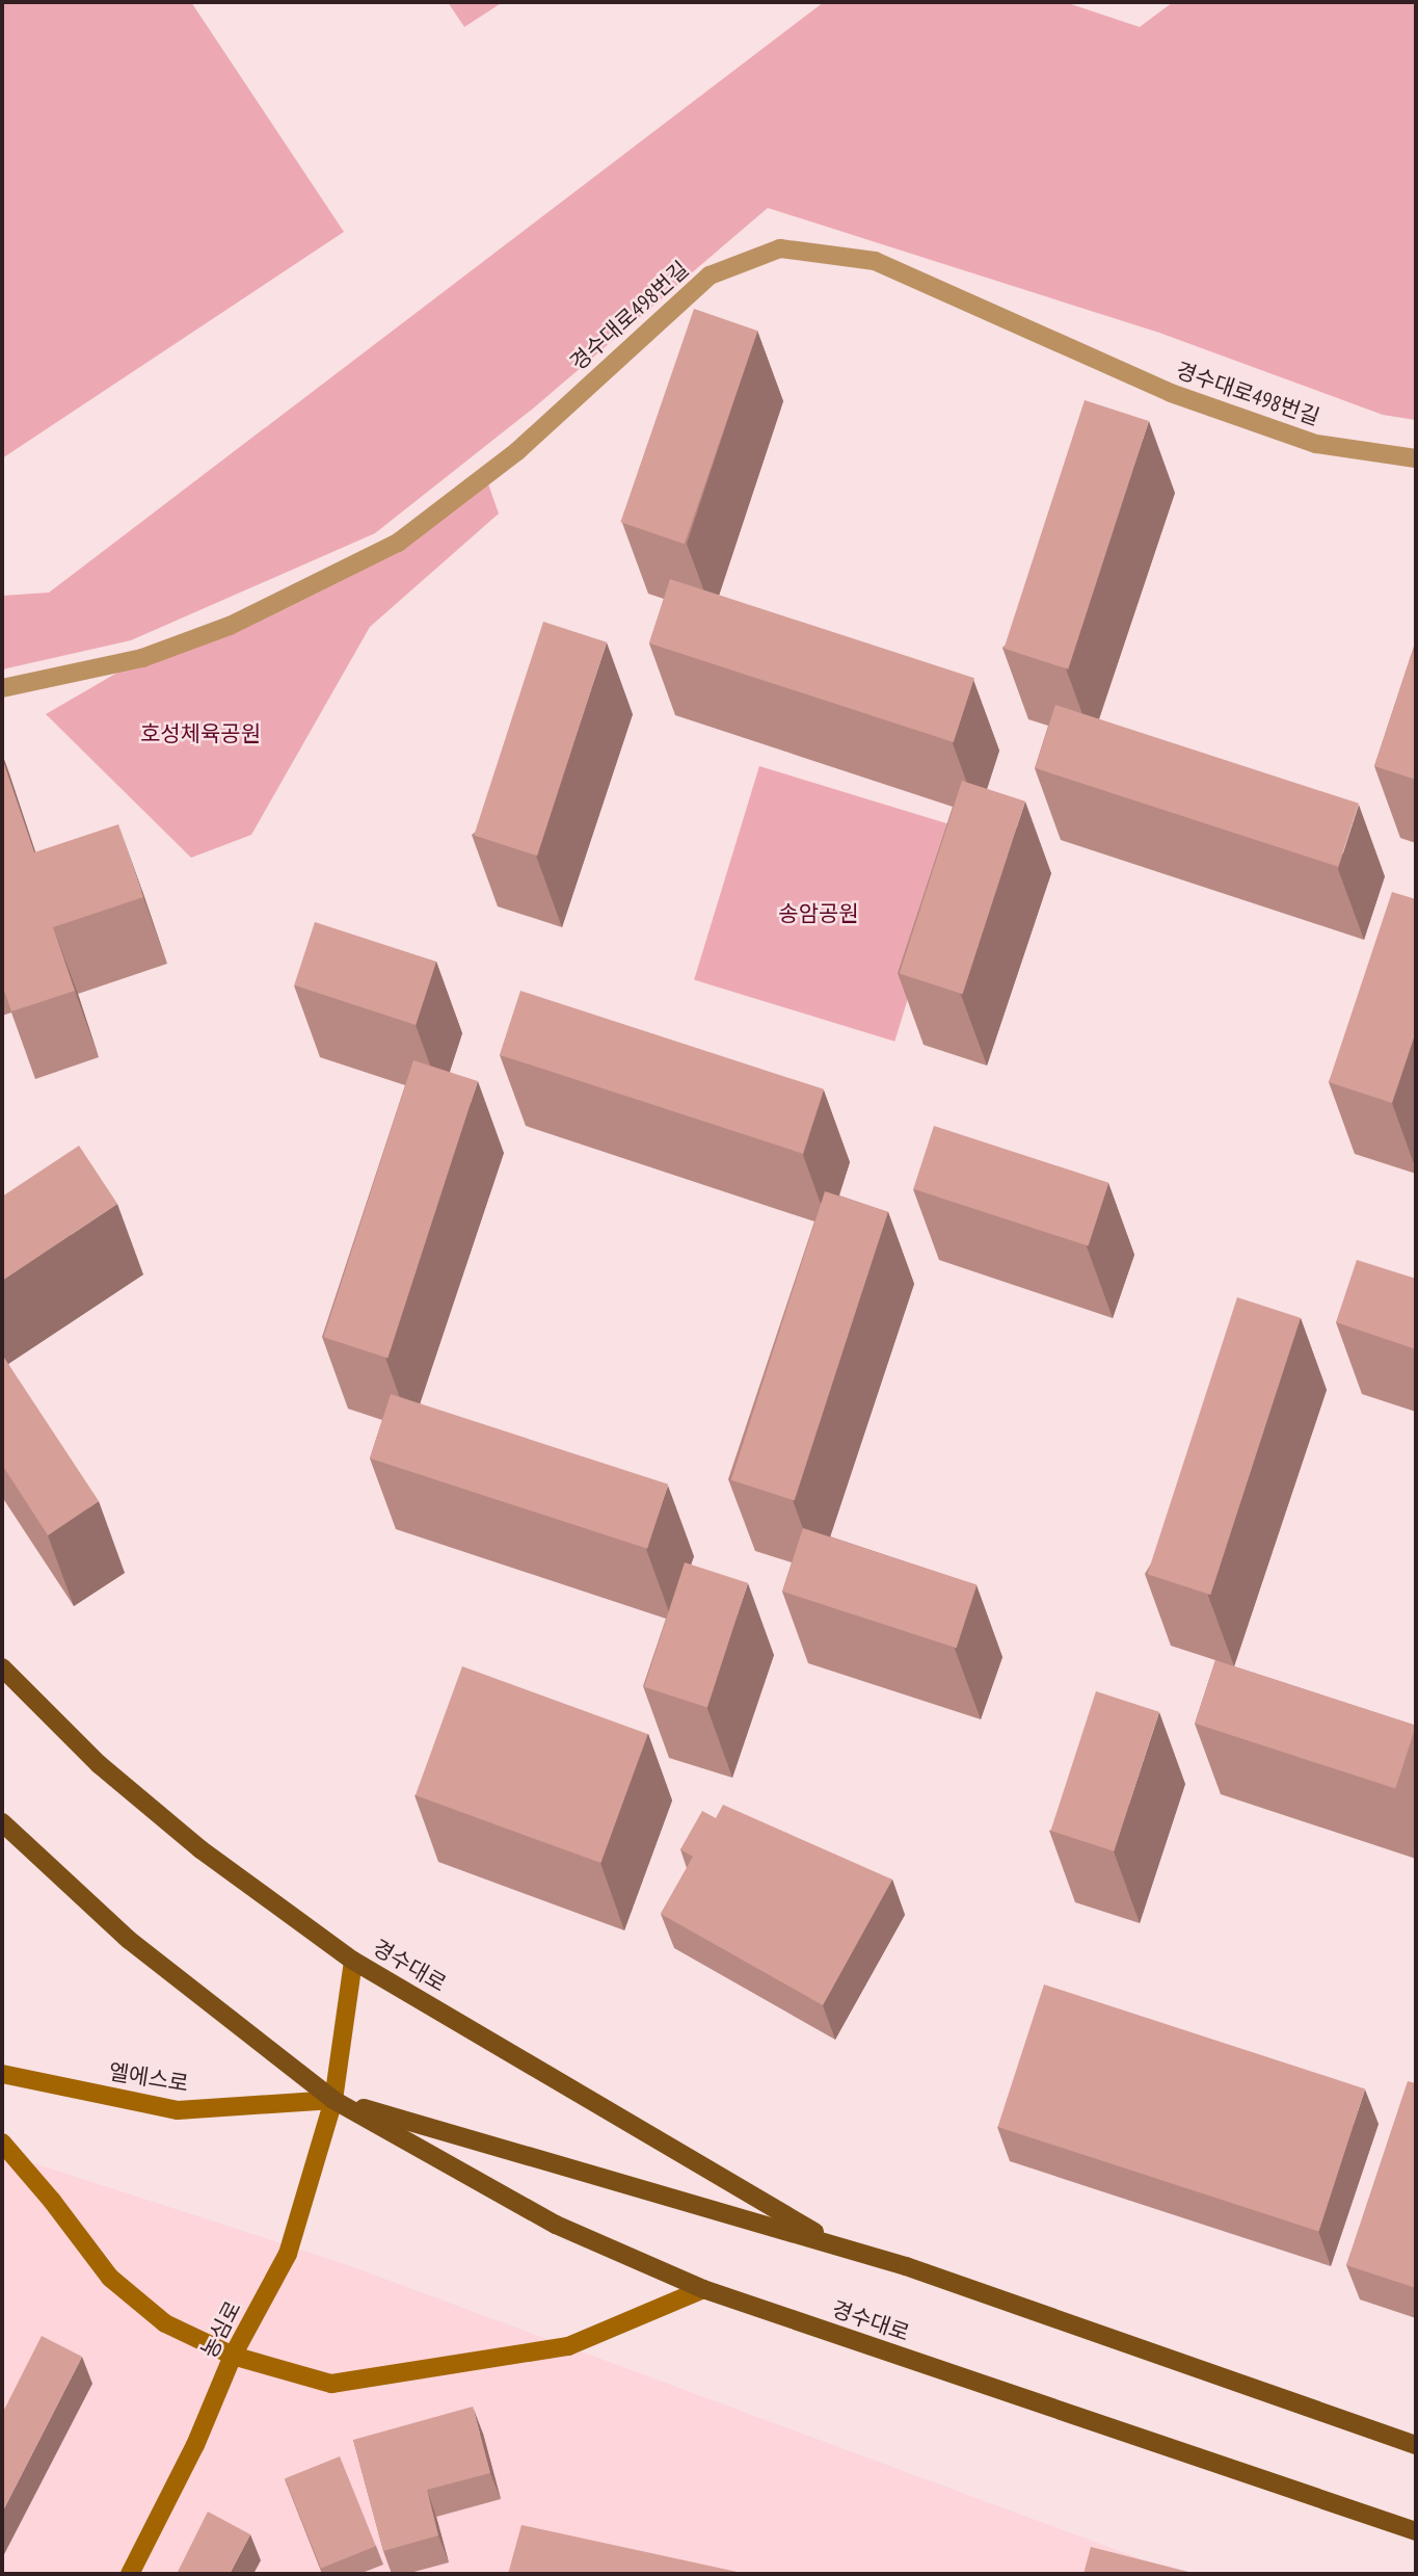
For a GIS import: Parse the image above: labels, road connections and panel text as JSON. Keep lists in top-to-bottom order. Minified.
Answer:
{"streets":{"main road":["경수대로"],"street":["경수대로498번길","엘에스로","농심로"]},"crossings":[["경수대로","엘에스로"],["경수대로","농심로"],["엘에스로","농심로"]],"parks":["호성체육공원","송암공원"]}
